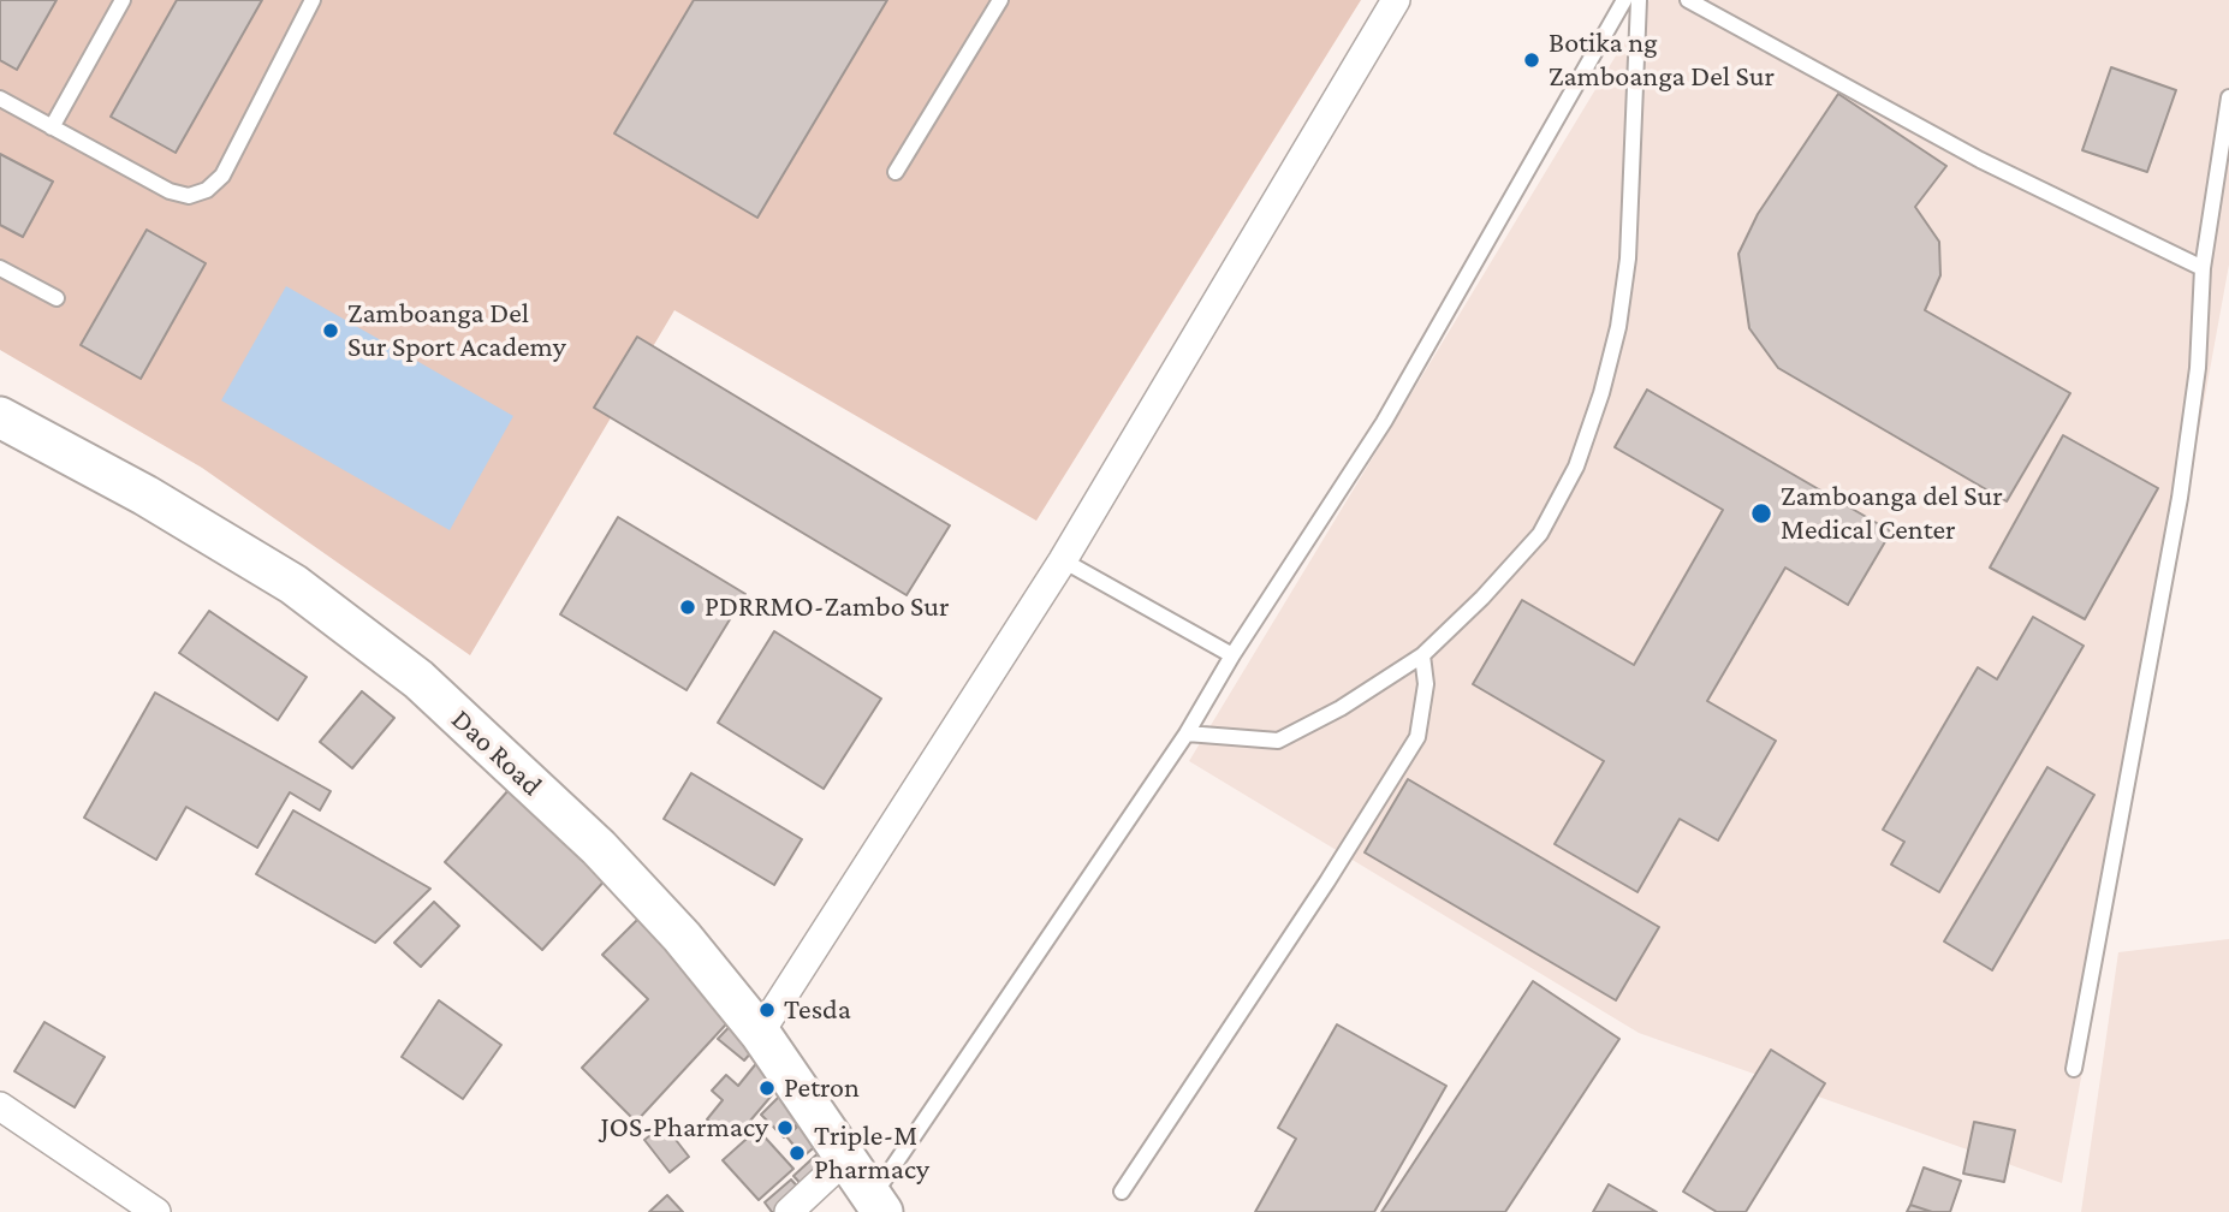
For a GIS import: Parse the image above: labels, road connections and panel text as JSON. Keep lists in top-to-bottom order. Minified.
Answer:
{"streets":{"street":["Dao Road"]},"places":["Botika ng Zamboanga Del Sur","Zamboanga Del Sur Sport Academy","Zamboanga del Sur Medical Center","PDRRMO-Zambo Sur","Tesda","Petron","JOS-Pharmacy","Triple-M Pharmacy"]}
